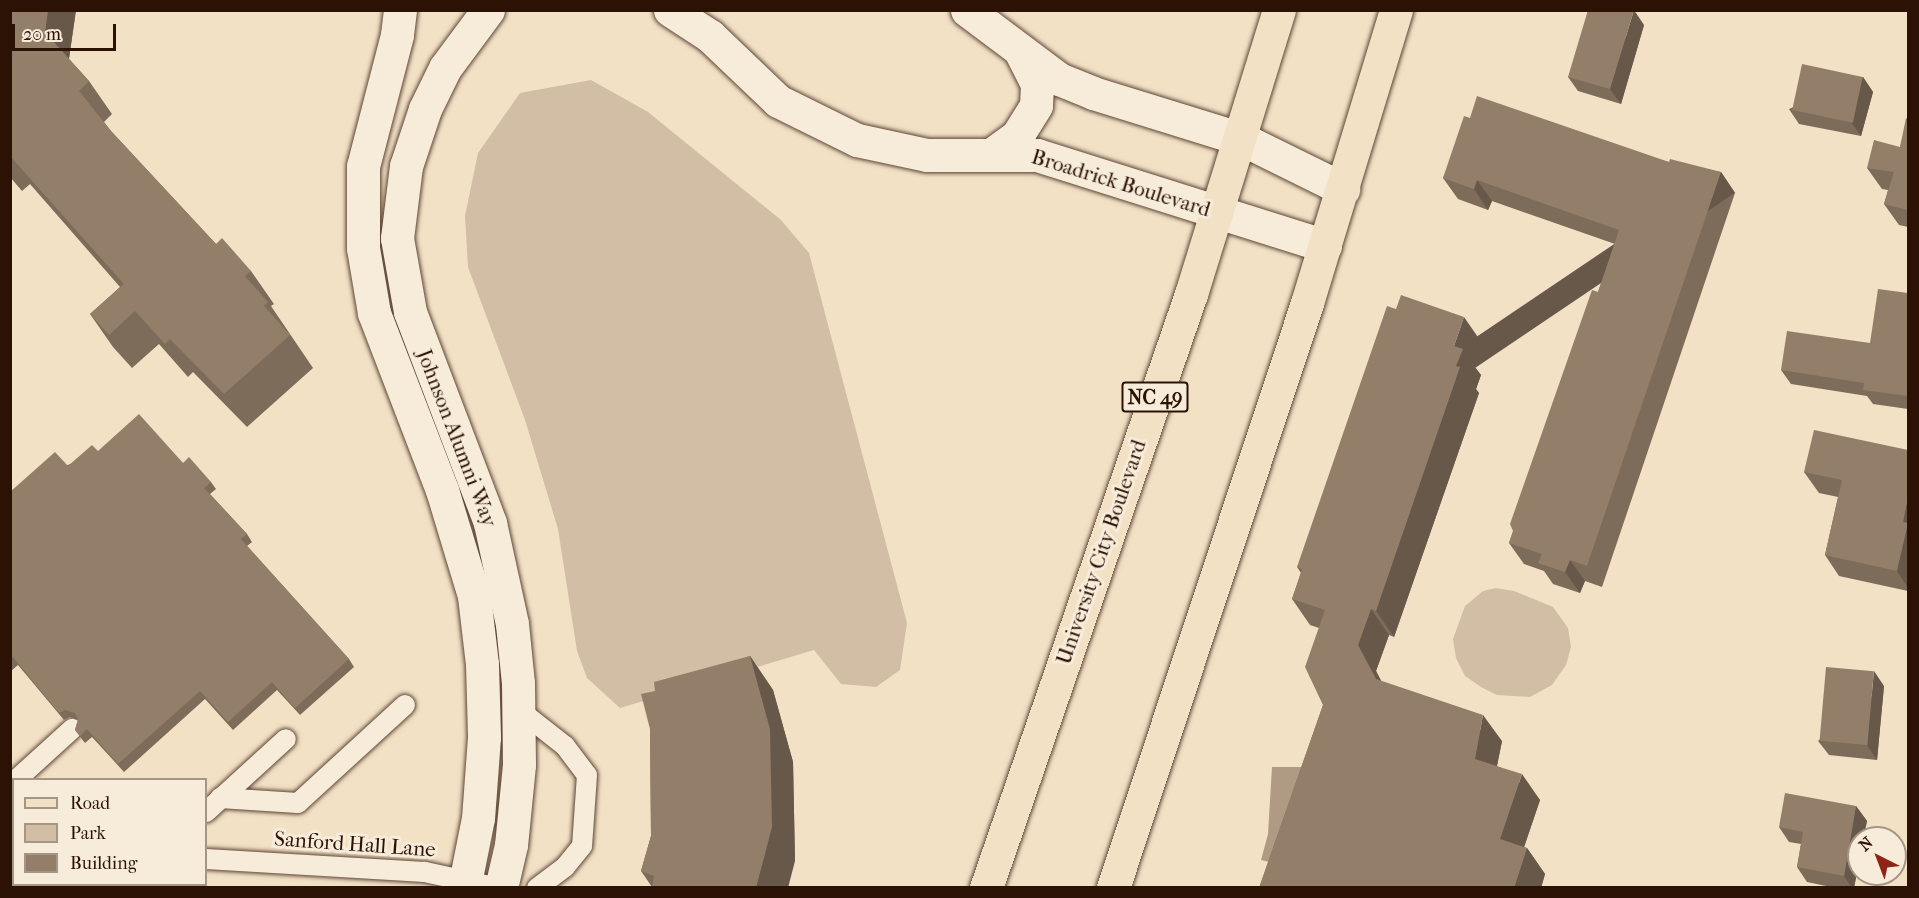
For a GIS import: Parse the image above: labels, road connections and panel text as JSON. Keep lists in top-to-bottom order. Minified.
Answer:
{"streets":{"main road":["NC 49","University City Boulevard"],"street":["Broadrick Boulevard","Johnson Alumni Way"],"lane":["Sanford Hall Lane"]},"crossings":[["Broadrick Boulevard","University City Boulevard"],["Johnson Alumni Way","Sanford Hall Lane"]],"legend":["Road","Park","Building"],"scale_bar":"20 m","north":"top left"}
